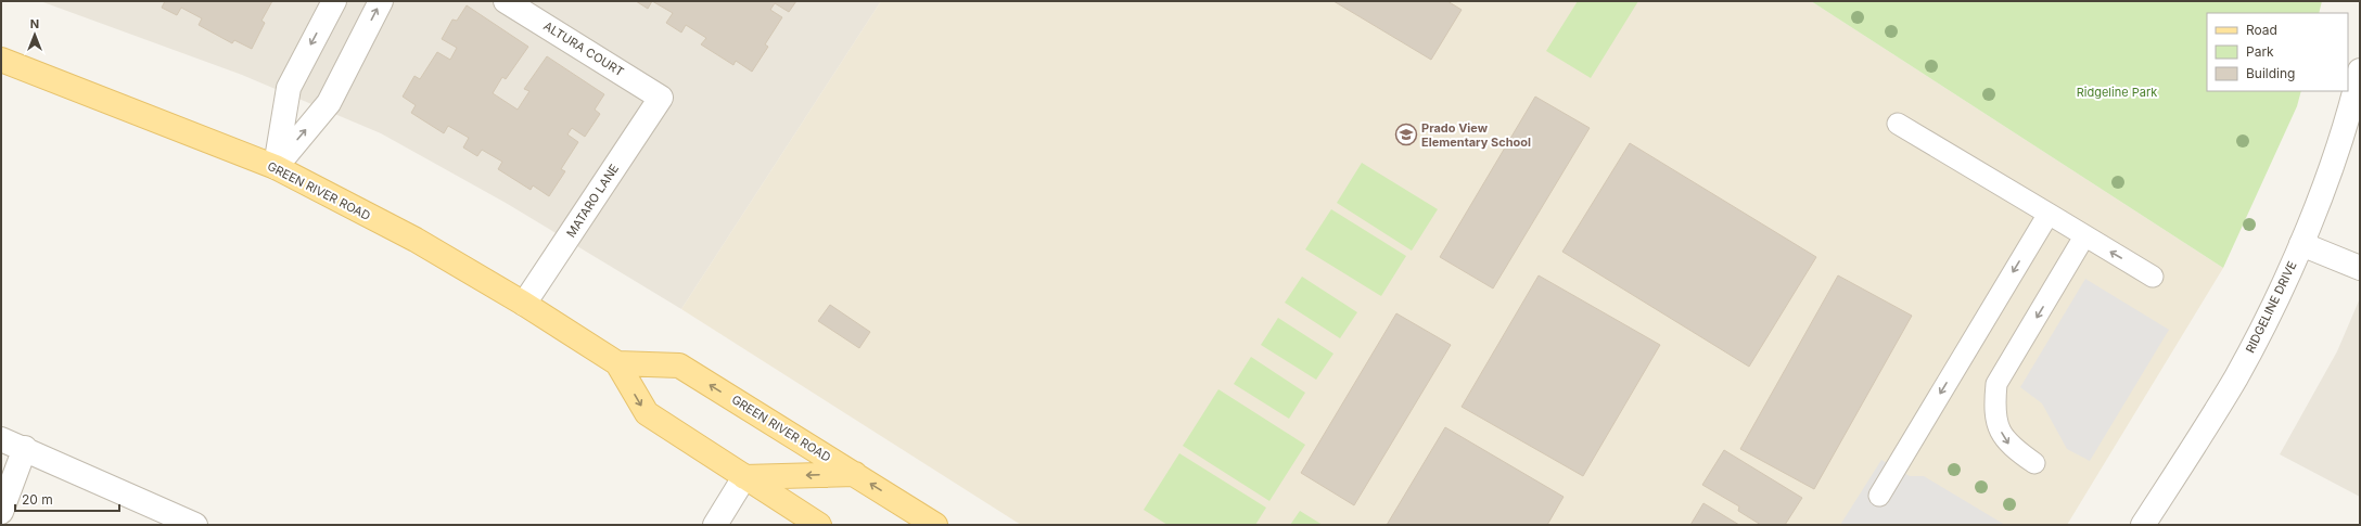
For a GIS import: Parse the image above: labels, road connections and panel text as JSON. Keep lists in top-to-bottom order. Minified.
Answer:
{"streets":{"main road":["GREEN RIVER ROAD"],"street":["ALTURA COURT","MATARO LANE","RIDGELINE DRIVE"]},"crossings":[["ALTURA COURT","MATARO LANE"],["GREEN RIVER ROAD","MATARO LANE"]],"parks":["Ridgeline Park"],"places":{"school or university":["Prado View Elementary School"]},"legend":["Road","Park","Building"],"scale_bar":"20 m","north":"top"}
